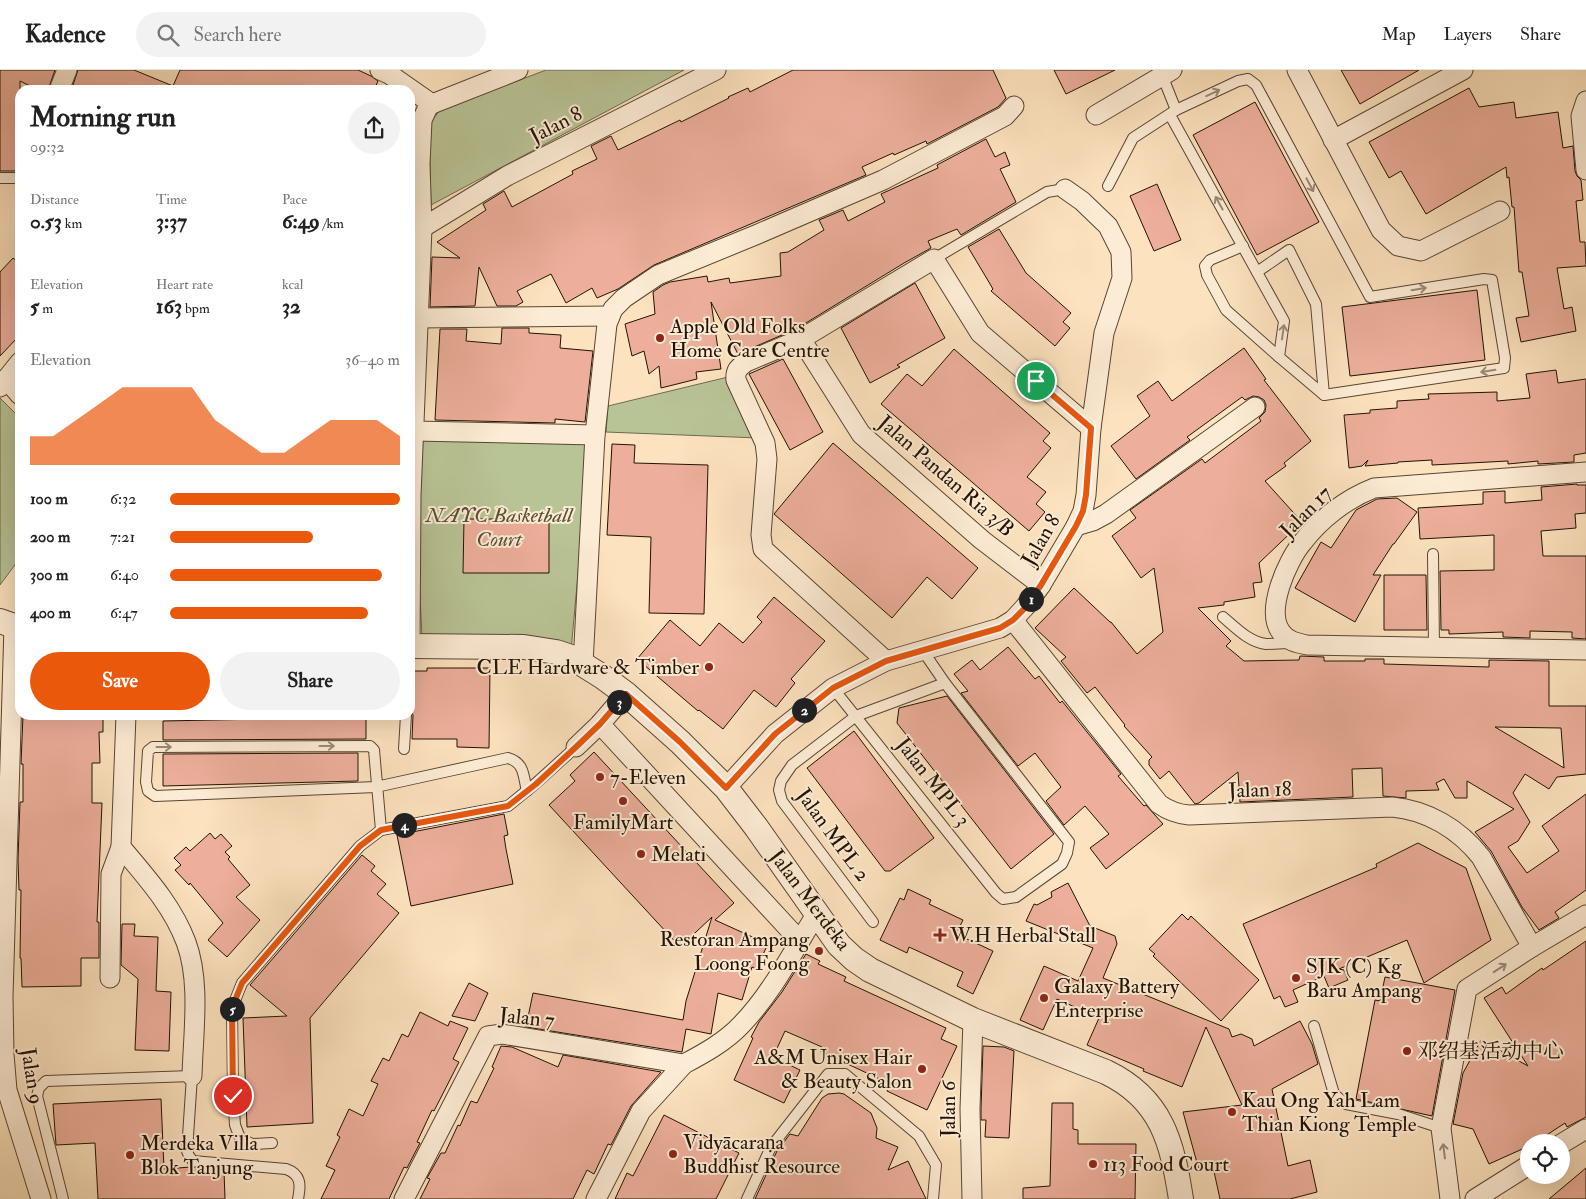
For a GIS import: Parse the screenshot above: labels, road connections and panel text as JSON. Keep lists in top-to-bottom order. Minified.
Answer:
{"streets":{"street":["Jalan 8","Jalan Pandan Ria 3/B","Jalan 17","Jalan 18","Jalan Merdeka","Jalan 7","Jalan 9","Jalan 6"],"lane":["Jalan MPL 3","Jalan MPL 2"]},"crossings":[["Jalan 8","Jalan Pandan Ria 3/B"],["Jalan 8","Jalan MPL 3"],["Jalan 8","Jalan 18"],["Jalan 8","Jalan Merdeka"],["Jalan MPL 3","Jalan MPL 2"],["Jalan Merdeka","Jalan 6"]],"parks":["NAYC Basketball Court"],"places":{"other":["Apple Old Folks Home Care Centre","CLE Hardware & Timber","7-Eleven","FamilyMart","Melati","Restoran Ampang Loong Foong","SJK (C) Kg Baru Ampang","Galaxy Battery Enterprise","邓绍基活动中心","A&M Unisex Hair & Beauty Salon","Kau Ong Yah Lam Thian Kiong Temple","Vidyācaraṇa Buddhist Resource","Merdeka Villa Blok Tanjung","113 Food Court"],"health":["W.H Herbal Stall"]},"page":{"header":"Kadence","search":"Search here","nav":["Map","Layers","Share"],"heading":["Morning run","09:32"],"stats":[["Distance","0.53 km"],["Time","3:37"],["Pace","6:49 /km"],["Elevation","5 m"],["Heart rate","163 bpm"],["kcal","32"]],"chart":["Elevation","36–40 m"],"list":[{"name":"100 m","note":"6:32"},{"name":"200 m","note":"7:21"},{"name":"300 m","note":"6:40"},{"name":"400 m","note":"6:47"}],"pins":["1","3","2","4","5"],"buttons":["Save","Share"]}}
